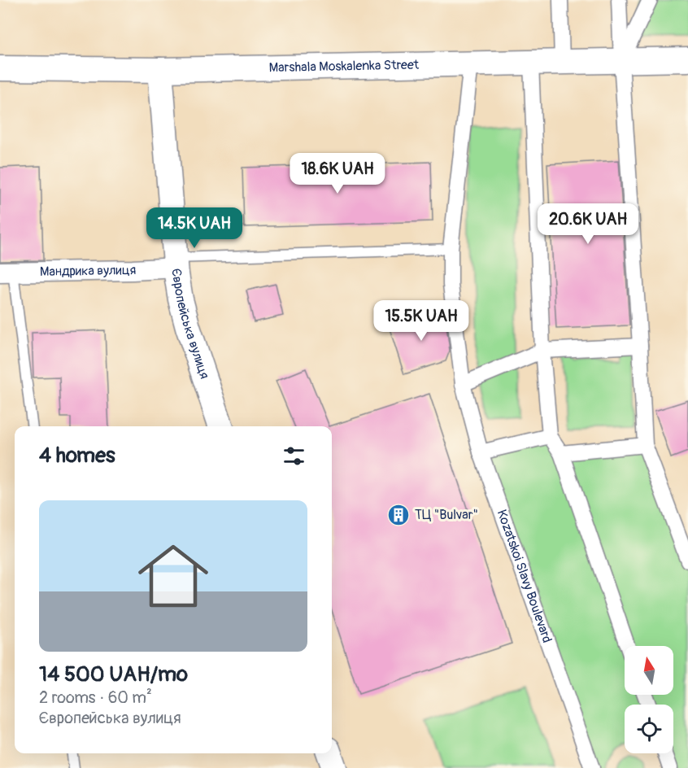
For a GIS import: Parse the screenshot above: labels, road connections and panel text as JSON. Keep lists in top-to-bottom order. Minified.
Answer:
{"streets":{"street":["Marshala Moskalenka Street","Мандрика вулиця","Європейська вулиця","Kozatskoi Slavy Boulevard"]},"crossings":[["Marshala Moskalenka Street","Європейська вулиця"],["Marshala Moskalenka Street","Kozatskoi Slavy Boulevard"],["Мандрика вулиця","Європейська вулиця"]],"places":{"building":["ТЦ \"Bulvar\""]},"north":"top","page":{"price":["18.6K UAH","20.6K UAH","14.5K UAH","15.5K UAH"],"heading":"4 homes","list":[{"name":"14 500 UAH/mo","note":"2 rooms · 60 m² · Європейська вулиця"}]}}
